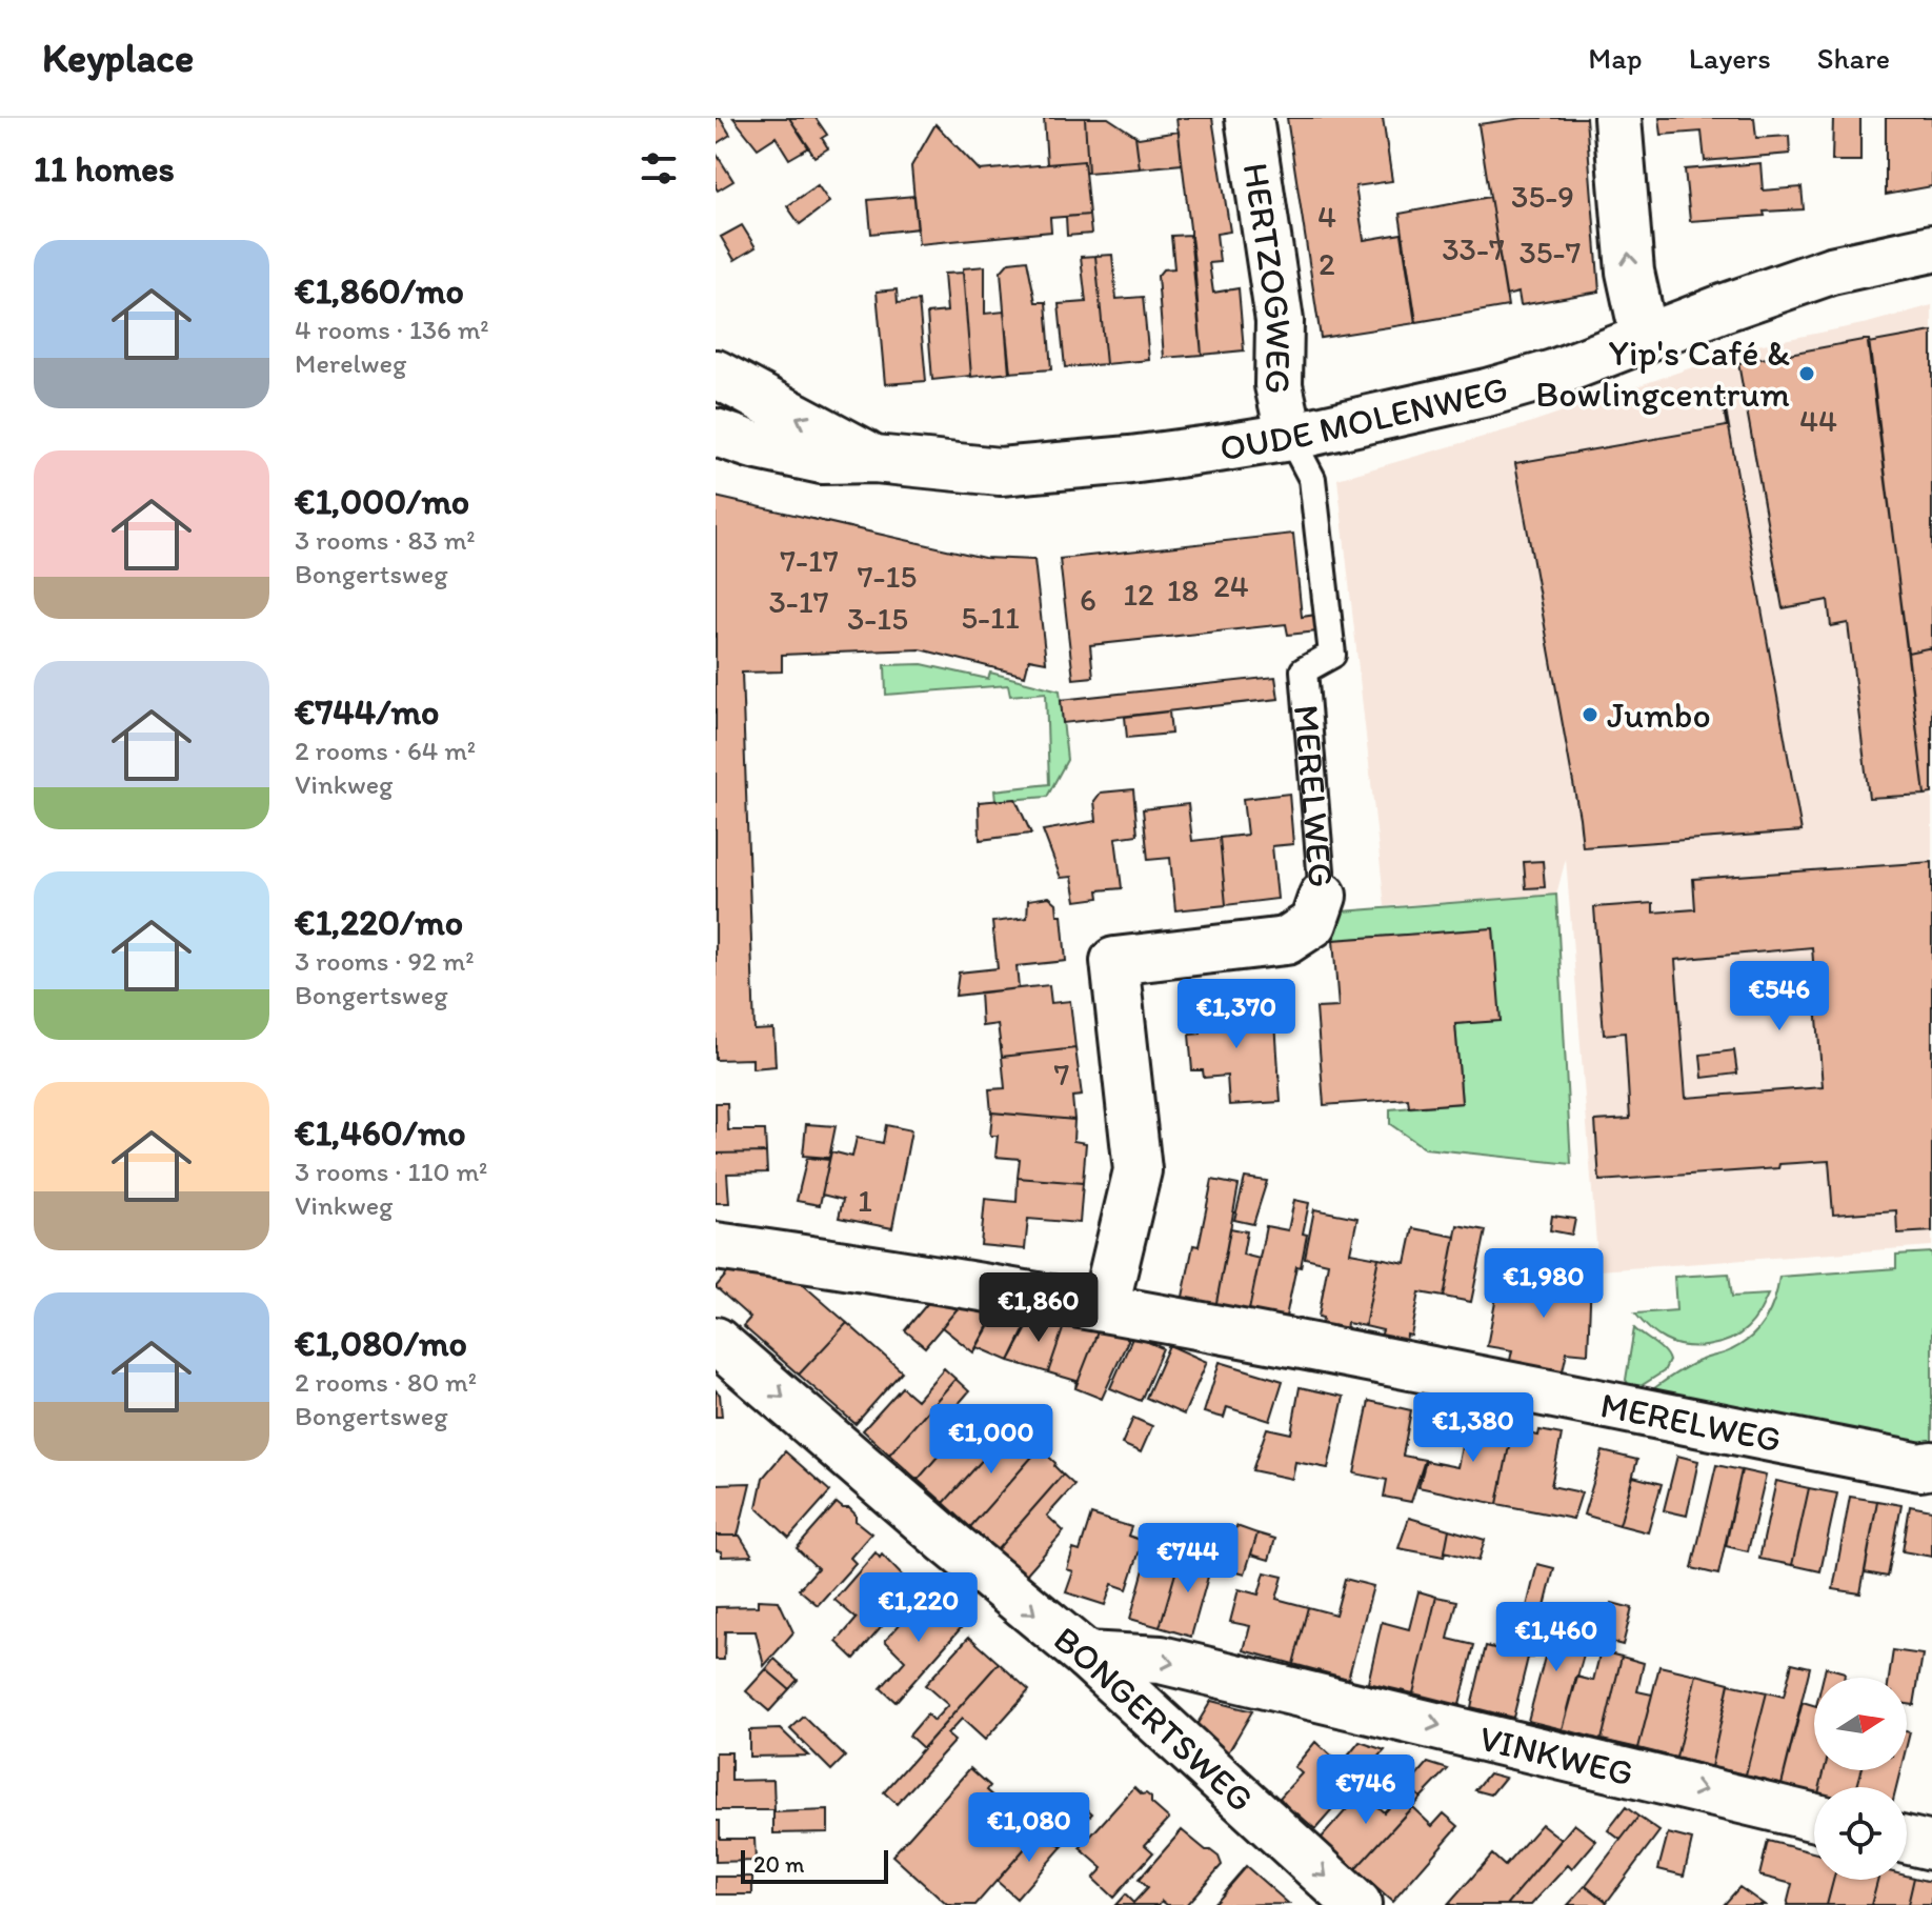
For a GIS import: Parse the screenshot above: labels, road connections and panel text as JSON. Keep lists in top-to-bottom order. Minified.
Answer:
{"streets":{"street":["HERTZOGWEG","OUDE MOLENWEG","MERELWEG","BONGERTSWEG","VINKWEG"]},"crossings":[["HERTZOGWEG","OUDE MOLENWEG"],["HERTZOGWEG","MERELWEG"],["OUDE MOLENWEG","MERELWEG"],["BONGERTSWEG","VINKWEG"]],"one_way":["BONGERTSWEG","VINKWEG"],"places":["Yip's Café & Bowlingcentrum","Jumbo"],"house_numbers":["35-9","4","33-7","35-7","2","44","7-17","7-15","24","18","12","6","3-17","5-11","3-15","7","1"],"scale_bar":"20 m","north":"right","page":{"header":"Keyplace","nav":["Map","Layers","Share"],"heading":"11 homes","list":[{"name":"€1,860/mo","note":"4 rooms · 136 m² · Merelweg"},{"name":"€1,000/mo","note":"3 rooms · 83 m² · Bongertsweg"},{"name":"€744/mo","note":"2 rooms · 64 m² · Vinkweg"},{"name":"€1,220/mo","note":"3 rooms · 92 m² · Bongertsweg"},{"name":"€1,460/mo","note":"3 rooms · 110 m² · Vinkweg"},{"name":"€1,080/mo","note":"2 rooms · 80 m² · Bongertsweg"}],"price":["€546","€1,370","€1,980","€1,860","€1,380","€1,000","€744","€1,220","€1,460","€746","€1,080"],"scale":"20 m"}}
